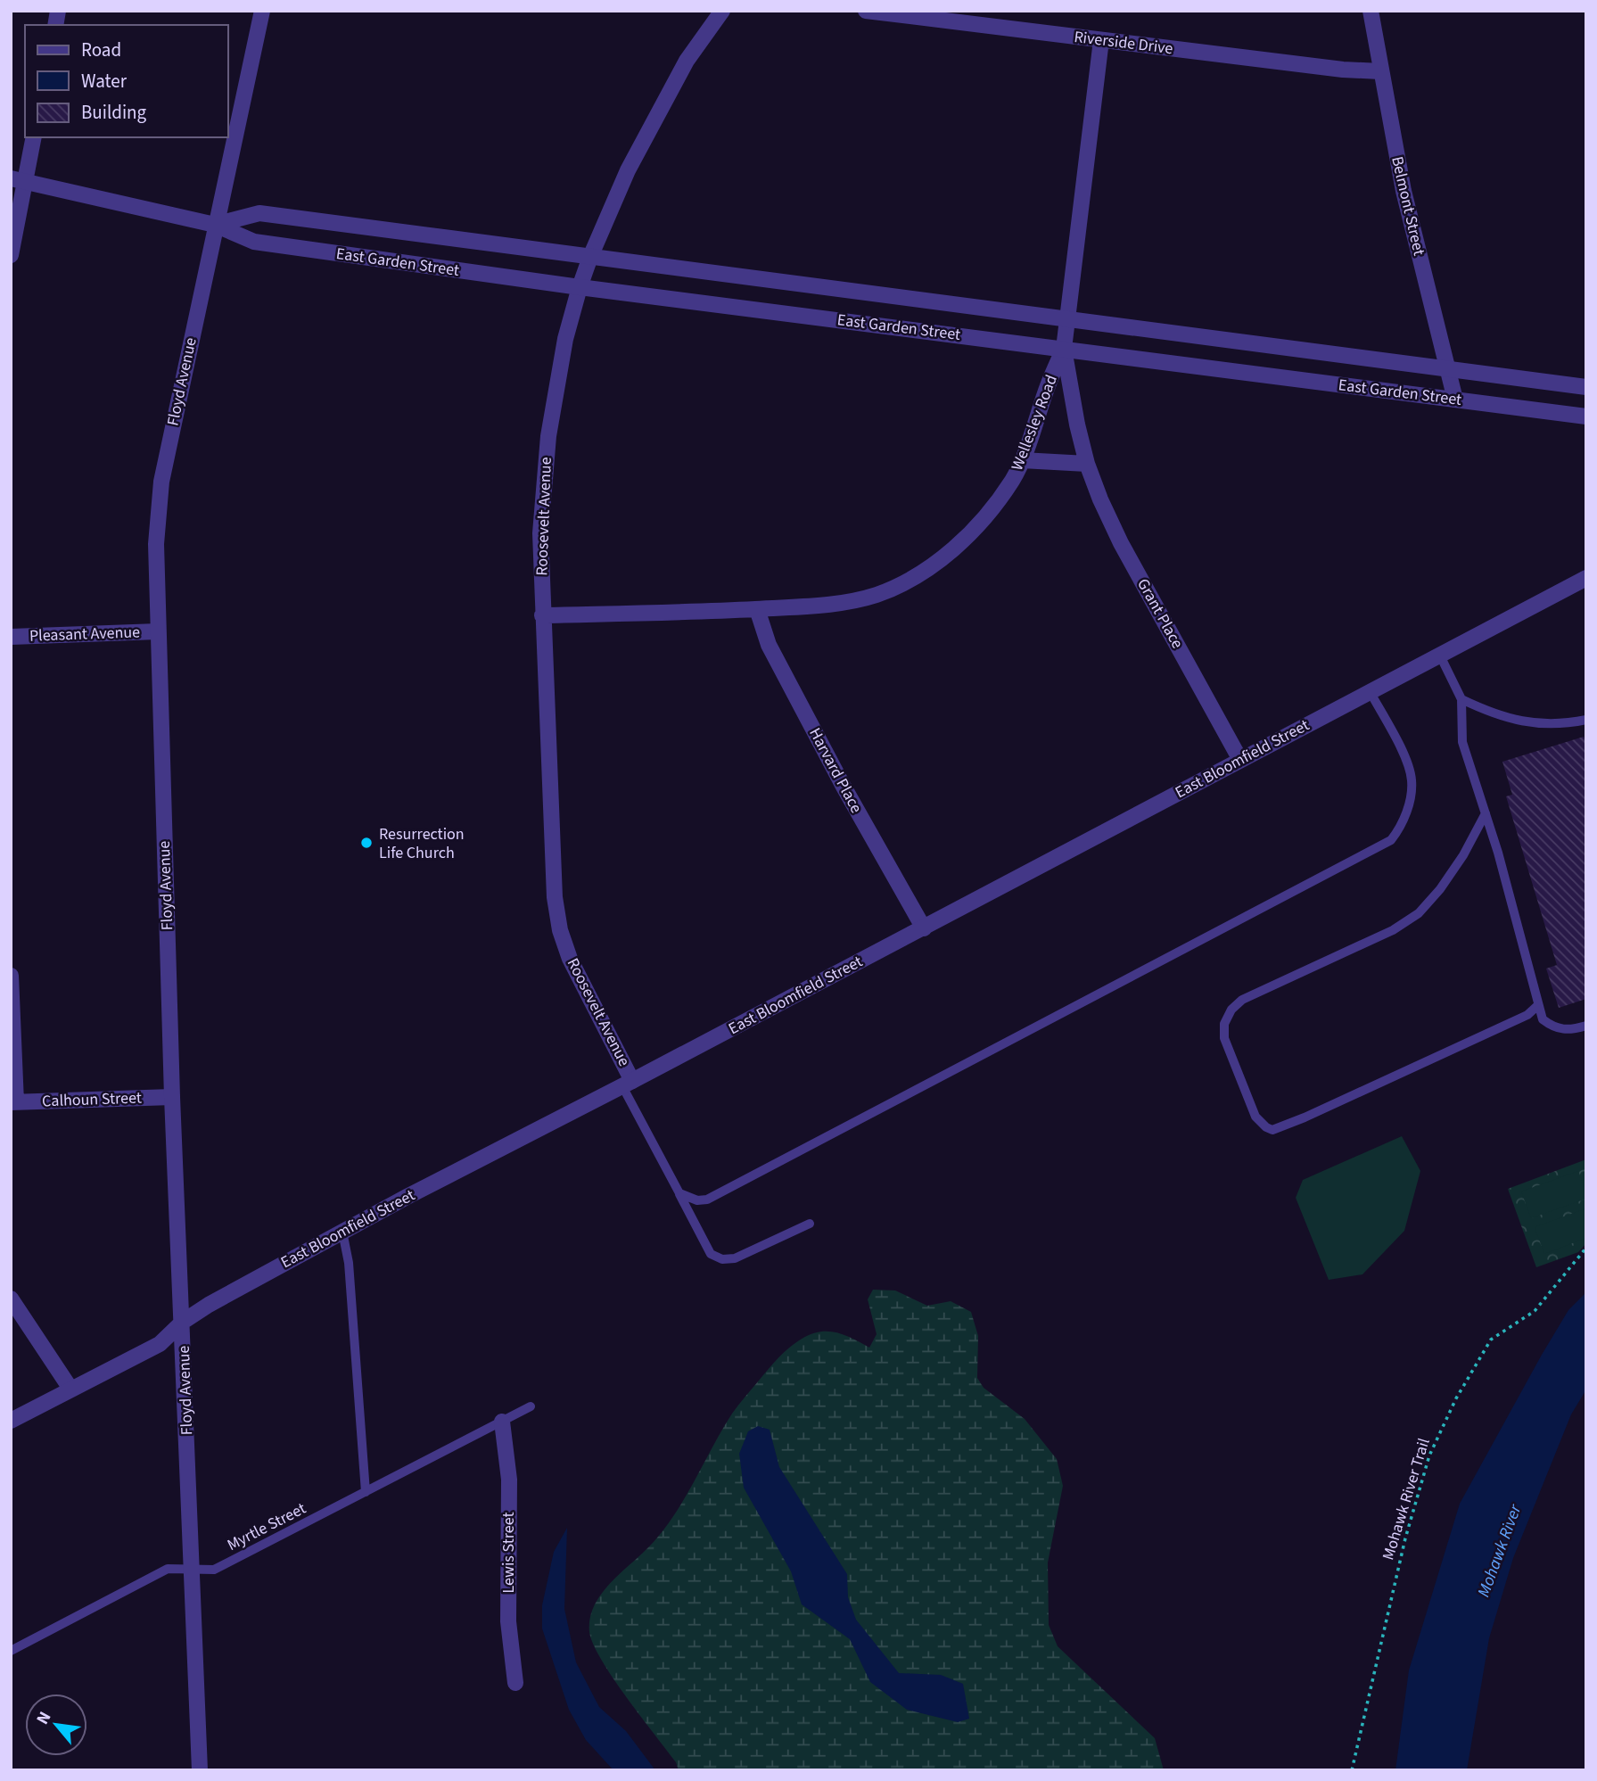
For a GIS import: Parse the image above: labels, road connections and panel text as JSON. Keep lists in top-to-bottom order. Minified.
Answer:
{"streets":{"street":["Riverside Drive","Belmont Street","East Garden Street","Floyd Avenue","Wellesley Road","Roosevelt Avenue","Grant Place","Pleasant Avenue","East Bloomfield Street","Harvard Place","Calhoun Street","Lewis Street"],"lane":["Myrtle Street"],"path":["Mohawk River Trail"]},"crossings":[["Riverside Drive","Belmont Street"],["Riverside Drive","Wellesley Road"],["Belmont Street","East Garden Street"],["East Garden Street","Floyd Avenue"],["East Garden Street","Wellesley Road"],["East Garden Street","Roosevelt Avenue"],["East Garden Street","Grant Place"],["Floyd Avenue","Pleasant Avenue"],["Floyd Avenue","East Bloomfield Street"],["Floyd Avenue","Calhoun Street"],["Floyd Avenue","Myrtle Street"],["Wellesley Road","Roosevelt Avenue"],["Wellesley Road","Grant Place"],["Wellesley Road","Harvard Place"],["Roosevelt Avenue","East Bloomfield Street"],["Grant Place","East Bloomfield Street"],["East Bloomfield Street","Harvard Place"],["Myrtle Street","Lewis Street"]],"water":["Mohawk River"],"places":["Resurrection Life Church"],"legend":["Road","Water","Building"],"north":"top left"}
